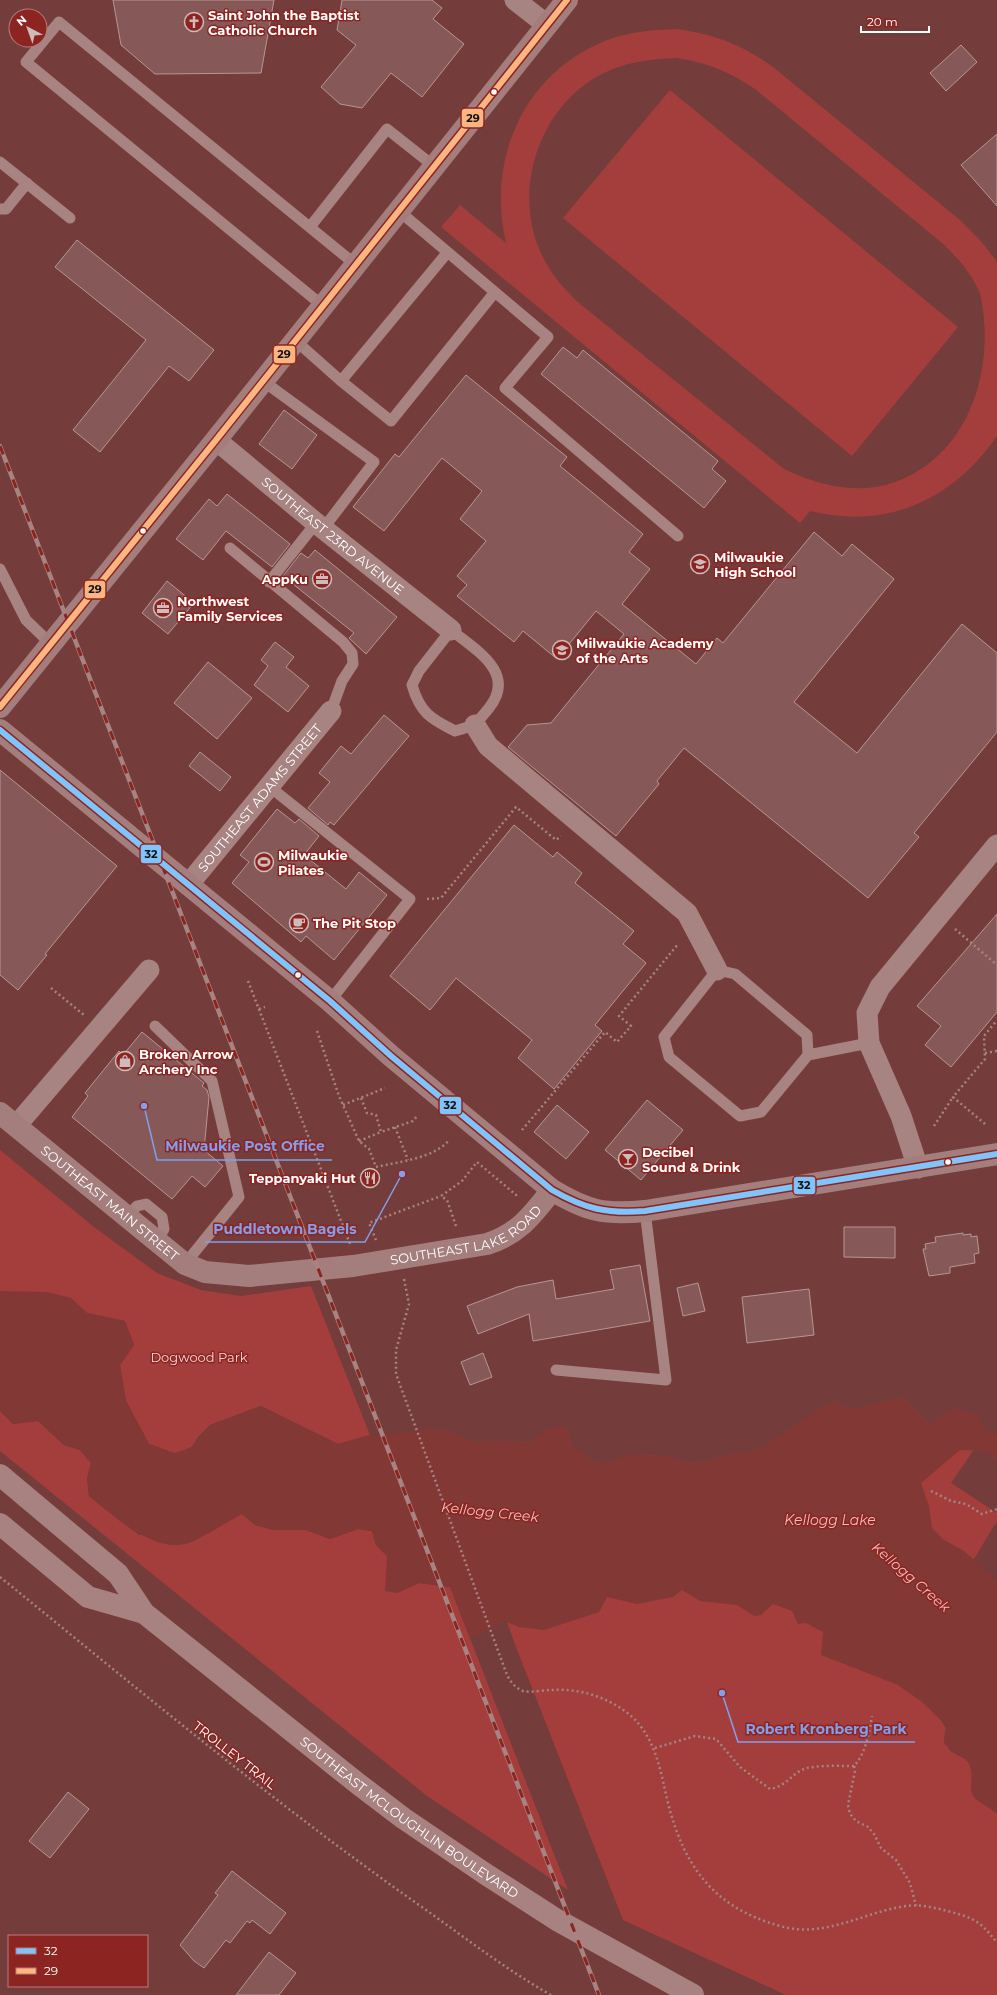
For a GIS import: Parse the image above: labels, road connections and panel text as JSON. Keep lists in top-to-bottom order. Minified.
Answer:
{"streets":{"main road":["SOUTHEAST MCLOUGHLIN BOULEVARD"],"street":["SOUTHEAST 23RD AVENUE","SOUTHEAST ADAMS STREET","SOUTHEAST MAIN STREET","SOUTHEAST LAKE ROAD"],"path":["TROLLEY TRAIL"]},"crossings":[["SOUTHEAST MAIN STREET","SOUTHEAST LAKE ROAD"]],"water":["Kellogg Creek","Kellogg Lake"],"parks":["Dogwood Park"],"places":{"church":["Saint John the Baptist Catholic Church"],"school or university":["Milwaukie High School","Milwaukie Academy of the Arts"],"office":["AppKu","Northwest Family Services"],"sports":["Milwaukie Pilates"],"cafe":["The Pit Stop"],"shop":["Broken Arrow Archery Inc"],"other":["Milwaukie Post Office","Puddletown Bagels","Robert Kronberg Park"],"bar":["Decibel Sound & Drink"],"restaurant":["Teppanyaki Hut"]},"lines":["transit line 29","transit line 32"],"legend":["32","29"],"scale_bar":"20 m","north":"top left"}
